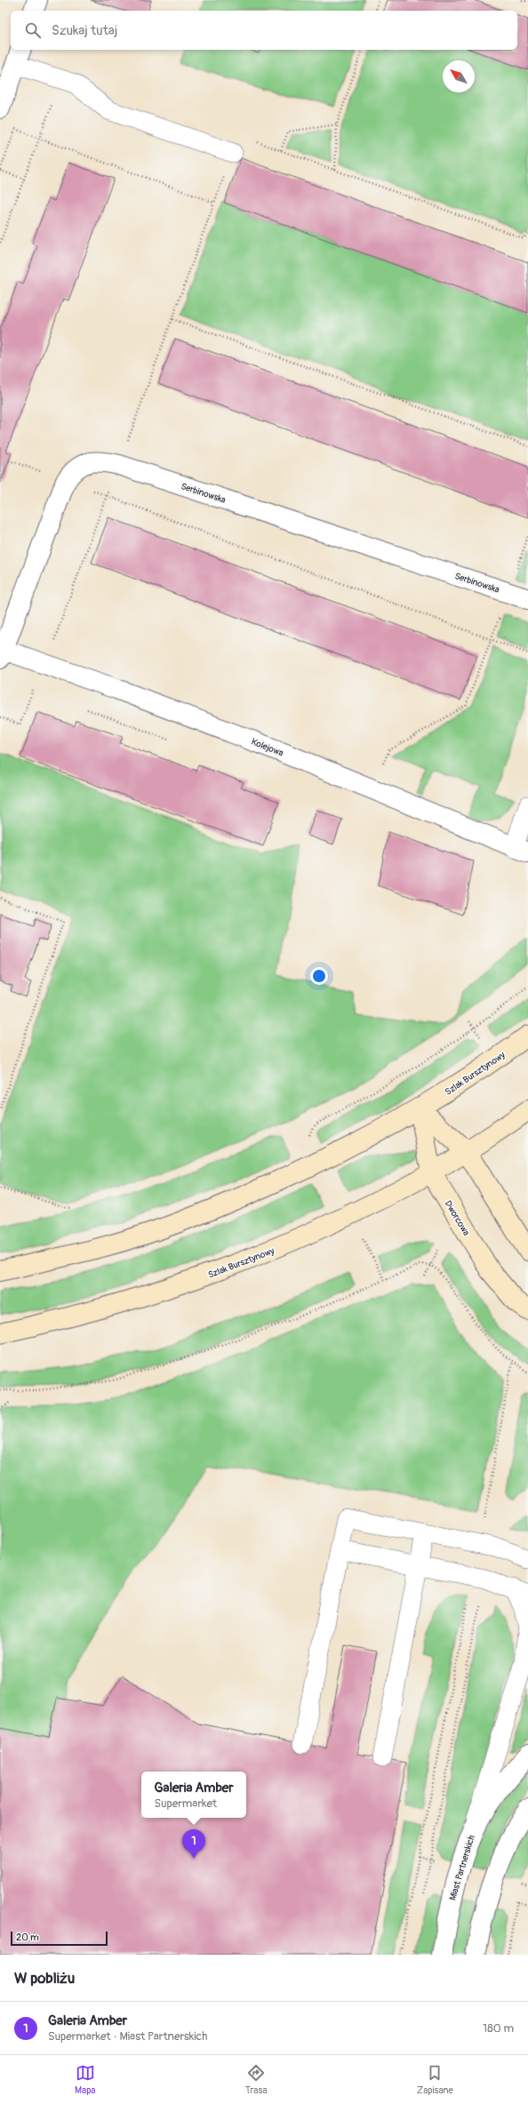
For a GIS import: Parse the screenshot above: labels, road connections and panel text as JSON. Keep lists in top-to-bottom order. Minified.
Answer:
{"streets":{"main road":["Szlak Bursztynowy","Dworcowa"],"street":["Serbinowska","Kolejowa","Miast Partnerskich"]},"crossings":[["Serbinowska","Kolejowa"],["Szlak Bursztynowy","Dworcowa"]],"scale_bar":"20 m","north":"top left","page":{"search":"Szukaj tutaj","popup":["Galeria Amber","Supermarket"],"pins":"1","scale":"20 m","heading":"W pobliżu","list":[{"mark":"1","name":"Galeria Amber","note":"Supermarket · Miast Partnerskich","value":"180 m"}],"nav":["Mapa","Trasa","Zapisane"]}}
